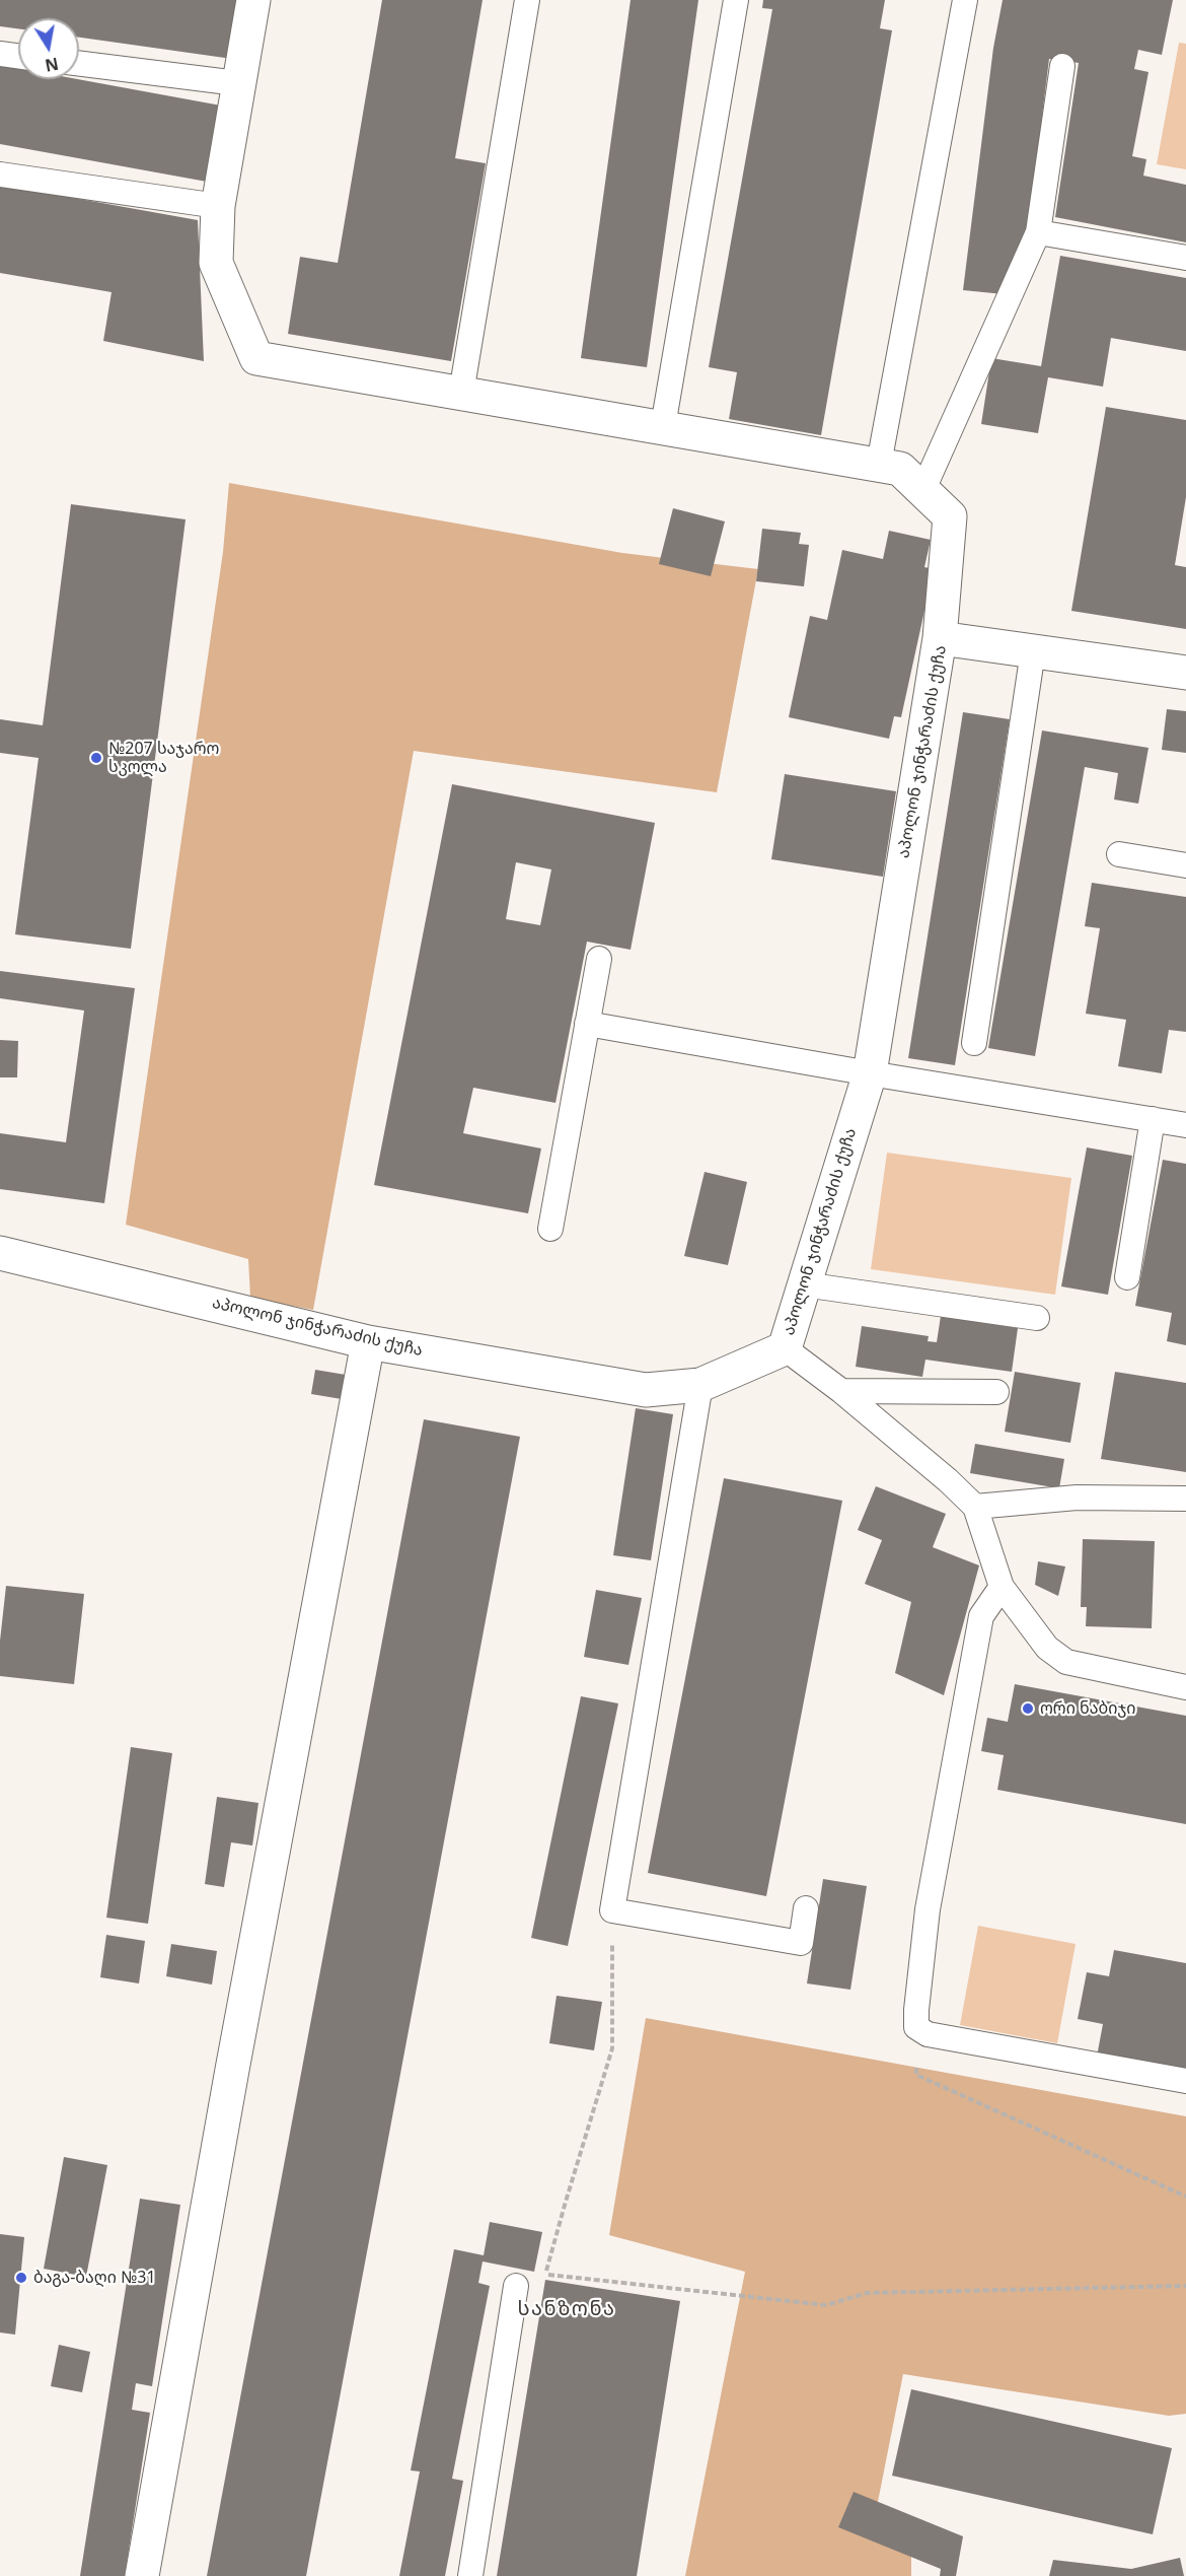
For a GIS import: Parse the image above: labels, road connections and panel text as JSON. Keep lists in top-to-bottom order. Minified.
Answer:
{"streets":{"street":["აპოლონ ჯინჭარაძის ქუჩა"]},"districts":["სანზონა"],"places":["№207 საჯარო სკოლა","ორი ნაბიჯი","ბაგა-ბაღი №31"],"north":"bottom"}
